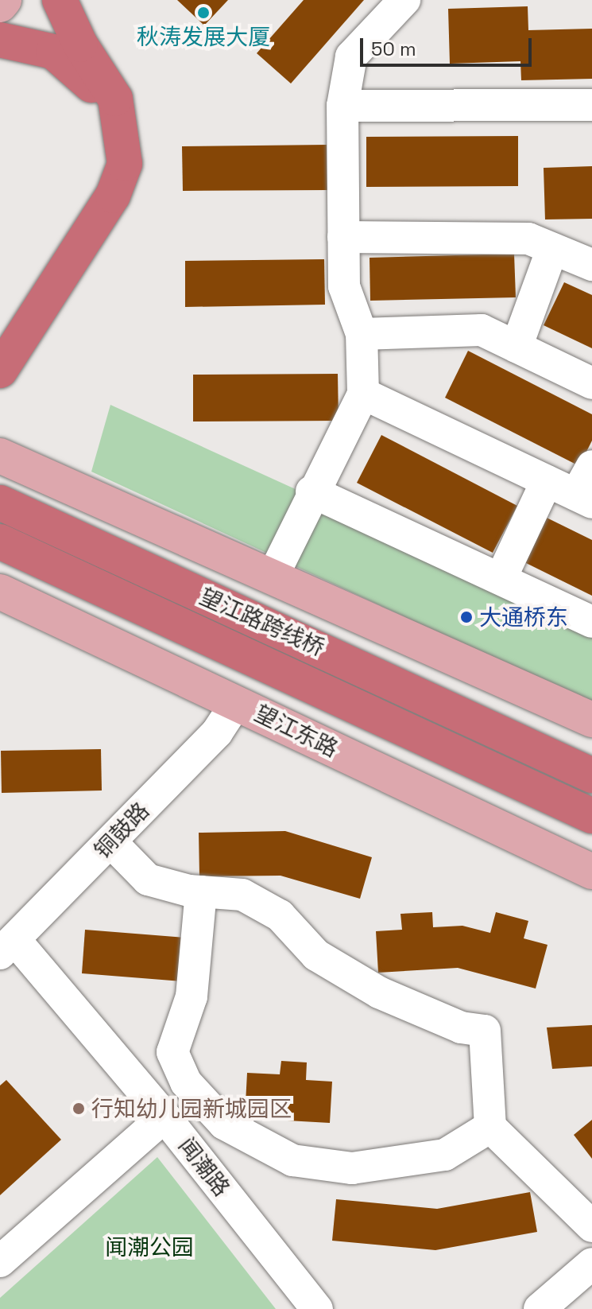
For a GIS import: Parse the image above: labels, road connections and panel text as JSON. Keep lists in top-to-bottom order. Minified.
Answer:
{"streets":{"highway":["望江路跨线桥"],"main road":["望江东路"],"street":["铜鼓路","闻潮路"]},"crossings":[["望江东路","铜鼓路"],["铜鼓路","闻潮路"]],"parks":["闻潮公园"],"places":["秋涛发展大厦","大通桥东","行知幼儿园新城园区"],"scale_bar":"50 m"}
